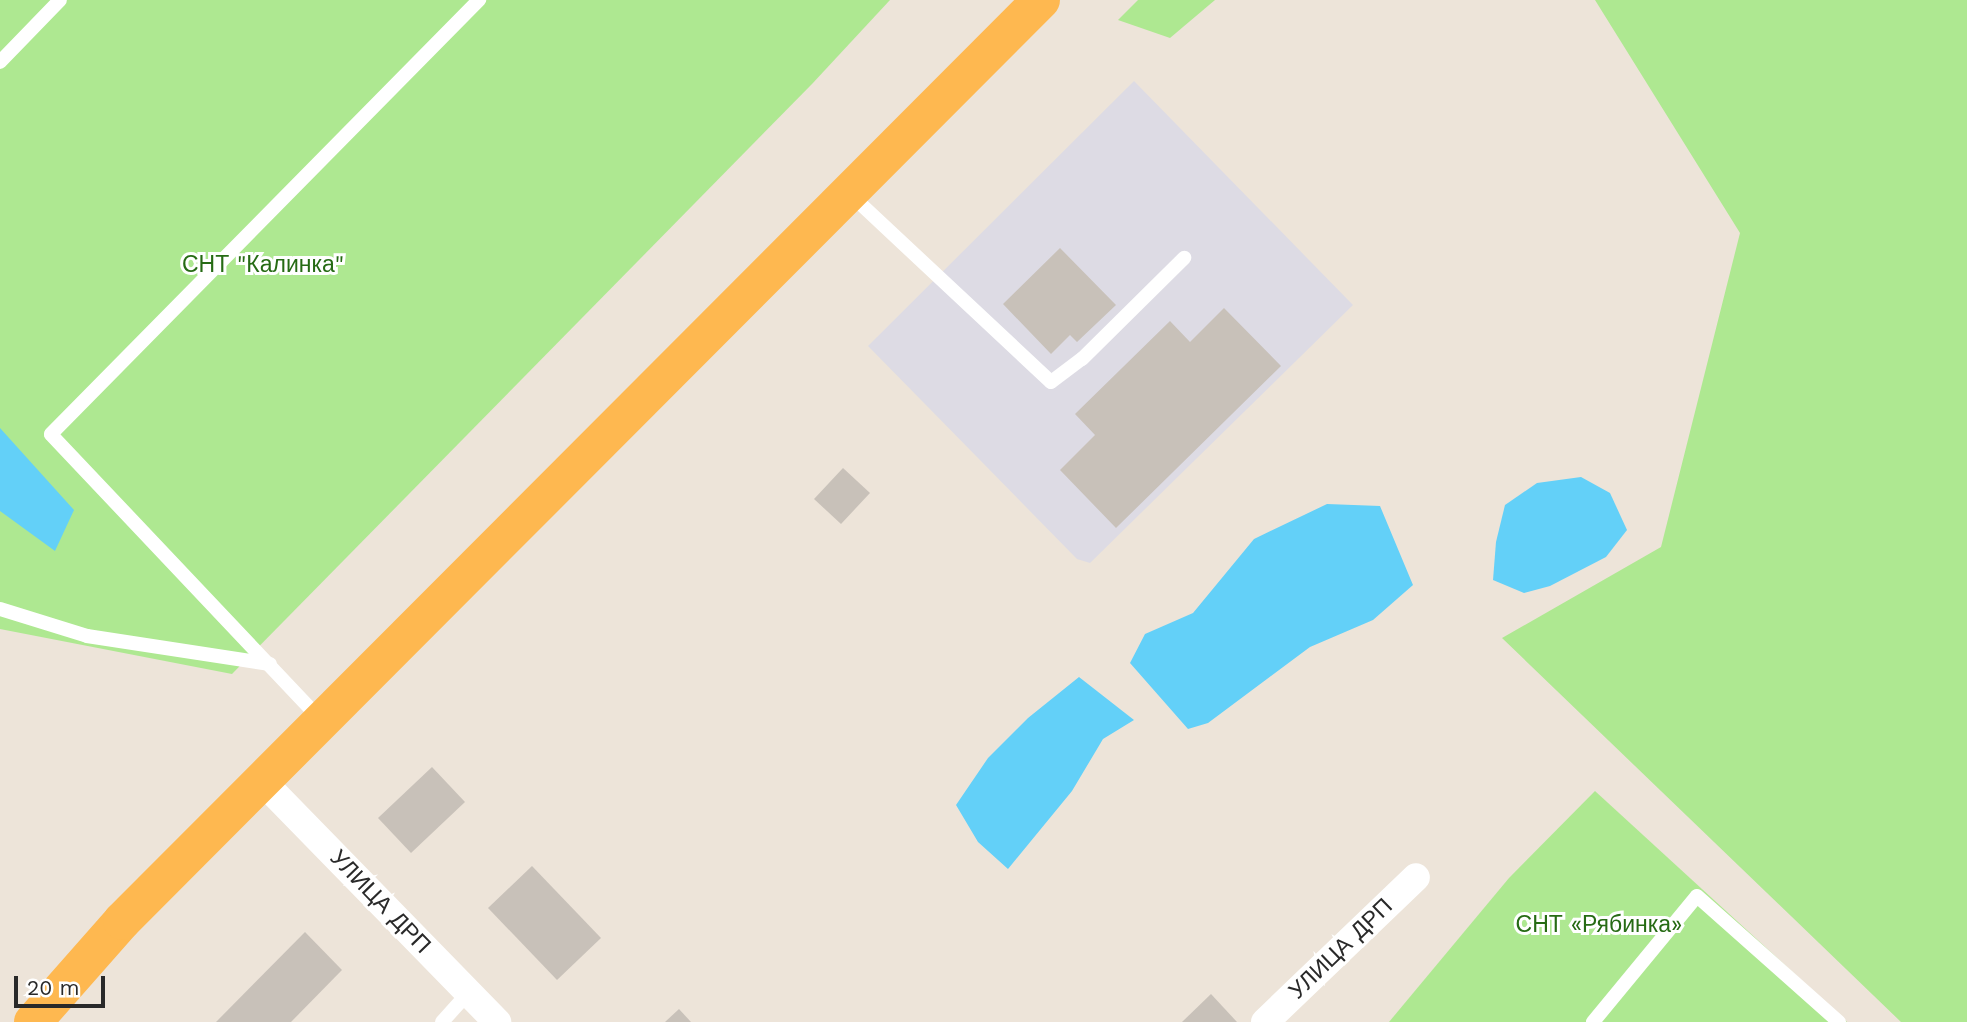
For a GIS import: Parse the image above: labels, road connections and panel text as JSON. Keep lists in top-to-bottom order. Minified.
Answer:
{"streets":{"street":["УЛИЦА ДРП"]},"parks":["СНТ \"Калинка\"","СНТ «Рябинка»"],"scale_bar":"20 m"}
